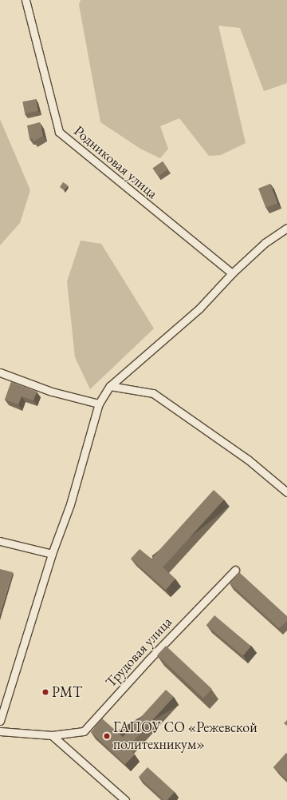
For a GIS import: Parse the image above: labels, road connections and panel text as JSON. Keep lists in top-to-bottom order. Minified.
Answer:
{"streets":{"street":["Родниковая улица","Трудовая улица"]},"places":["РМТ","ГАПОУ СО «Режевской политехникум»"]}
